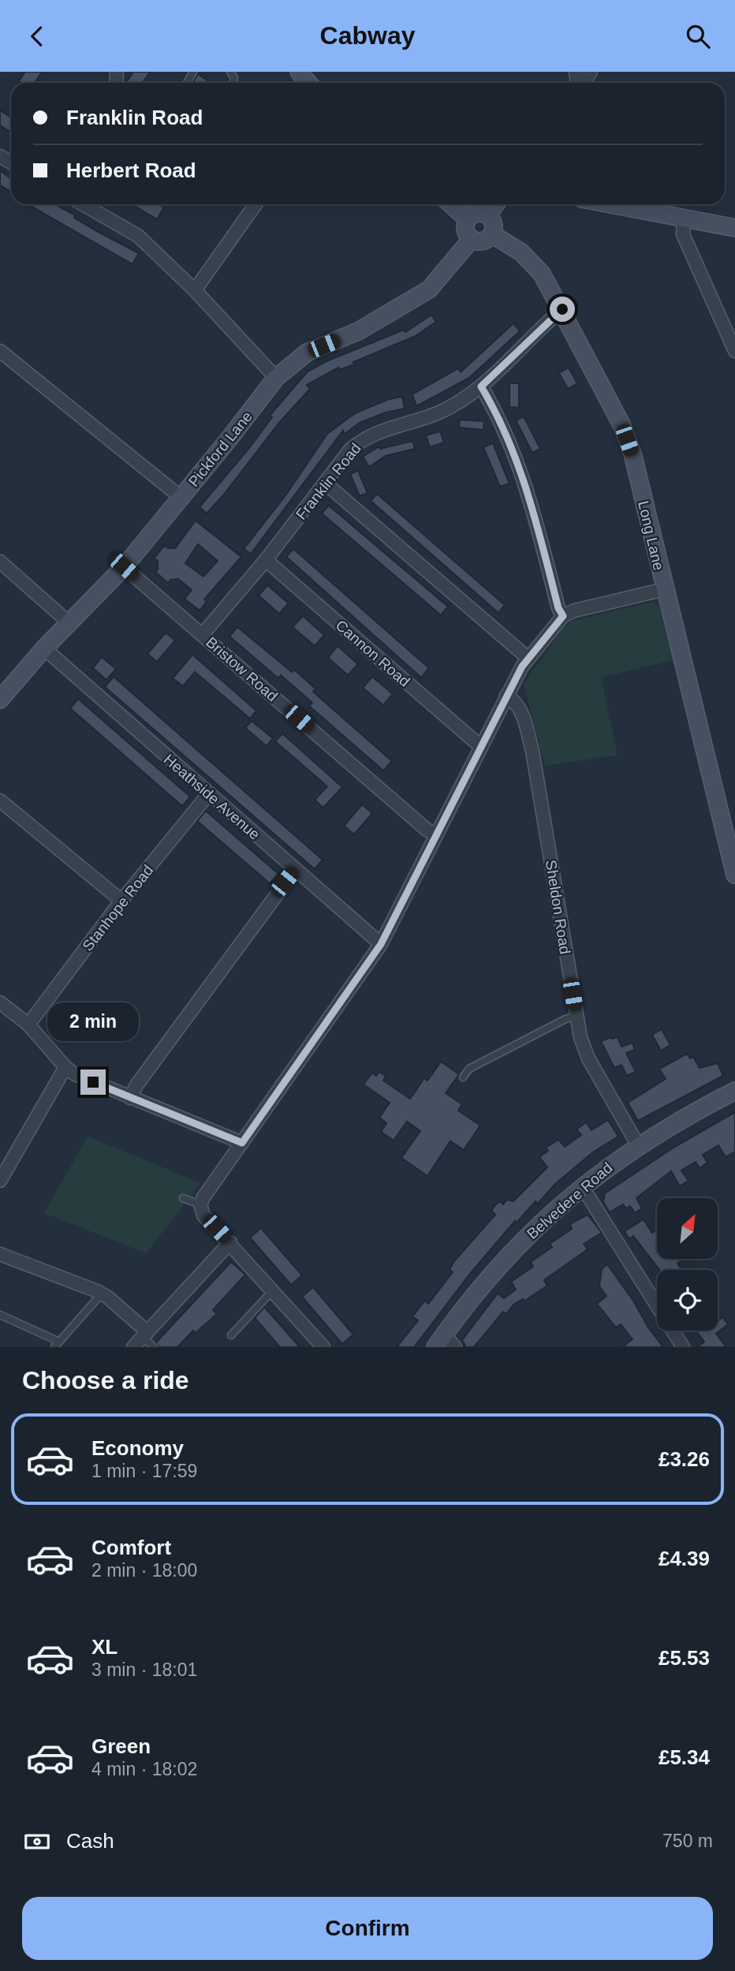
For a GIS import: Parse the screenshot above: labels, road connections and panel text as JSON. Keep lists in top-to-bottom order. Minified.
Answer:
{"streets":{"street":["Pickford Lane","Franklin Road","Long Lane","Cannon Road","Bristow Road","Heathside Avenue","Sheldon Road","Stanhope Road","Belvedere Road"]},"crossings":[["Pickford Lane","Long Lane"],["Pickford Lane","Bristow Road"],["Pickford Lane","Heathside Avenue"],["Franklin Road","Long Lane"],["Franklin Road","Cannon Road"],["Franklin Road","Bristow Road"],["Heathside Avenue","Stanhope Road"],["Sheldon Road","Belvedere Road"]],"north":"top right","page":{"header":"Cabway","banner":["Franklin Road","Herbert Road"],"bubble":"2 min","heading":"Choose a ride","list":[{"name":"Economy","note":"1 min · 17:59","value":"£3.26"},{"name":"Comfort","note":"2 min · 18:00","value":"£4.39"},{"name":"XL","note":"3 min · 18:01","value":"£5.53"},{"name":"Green","note":"4 min · 18:02","value":"£5.34"}],"pay":["Cash","750 m"],"buttons":"Confirm"}}
